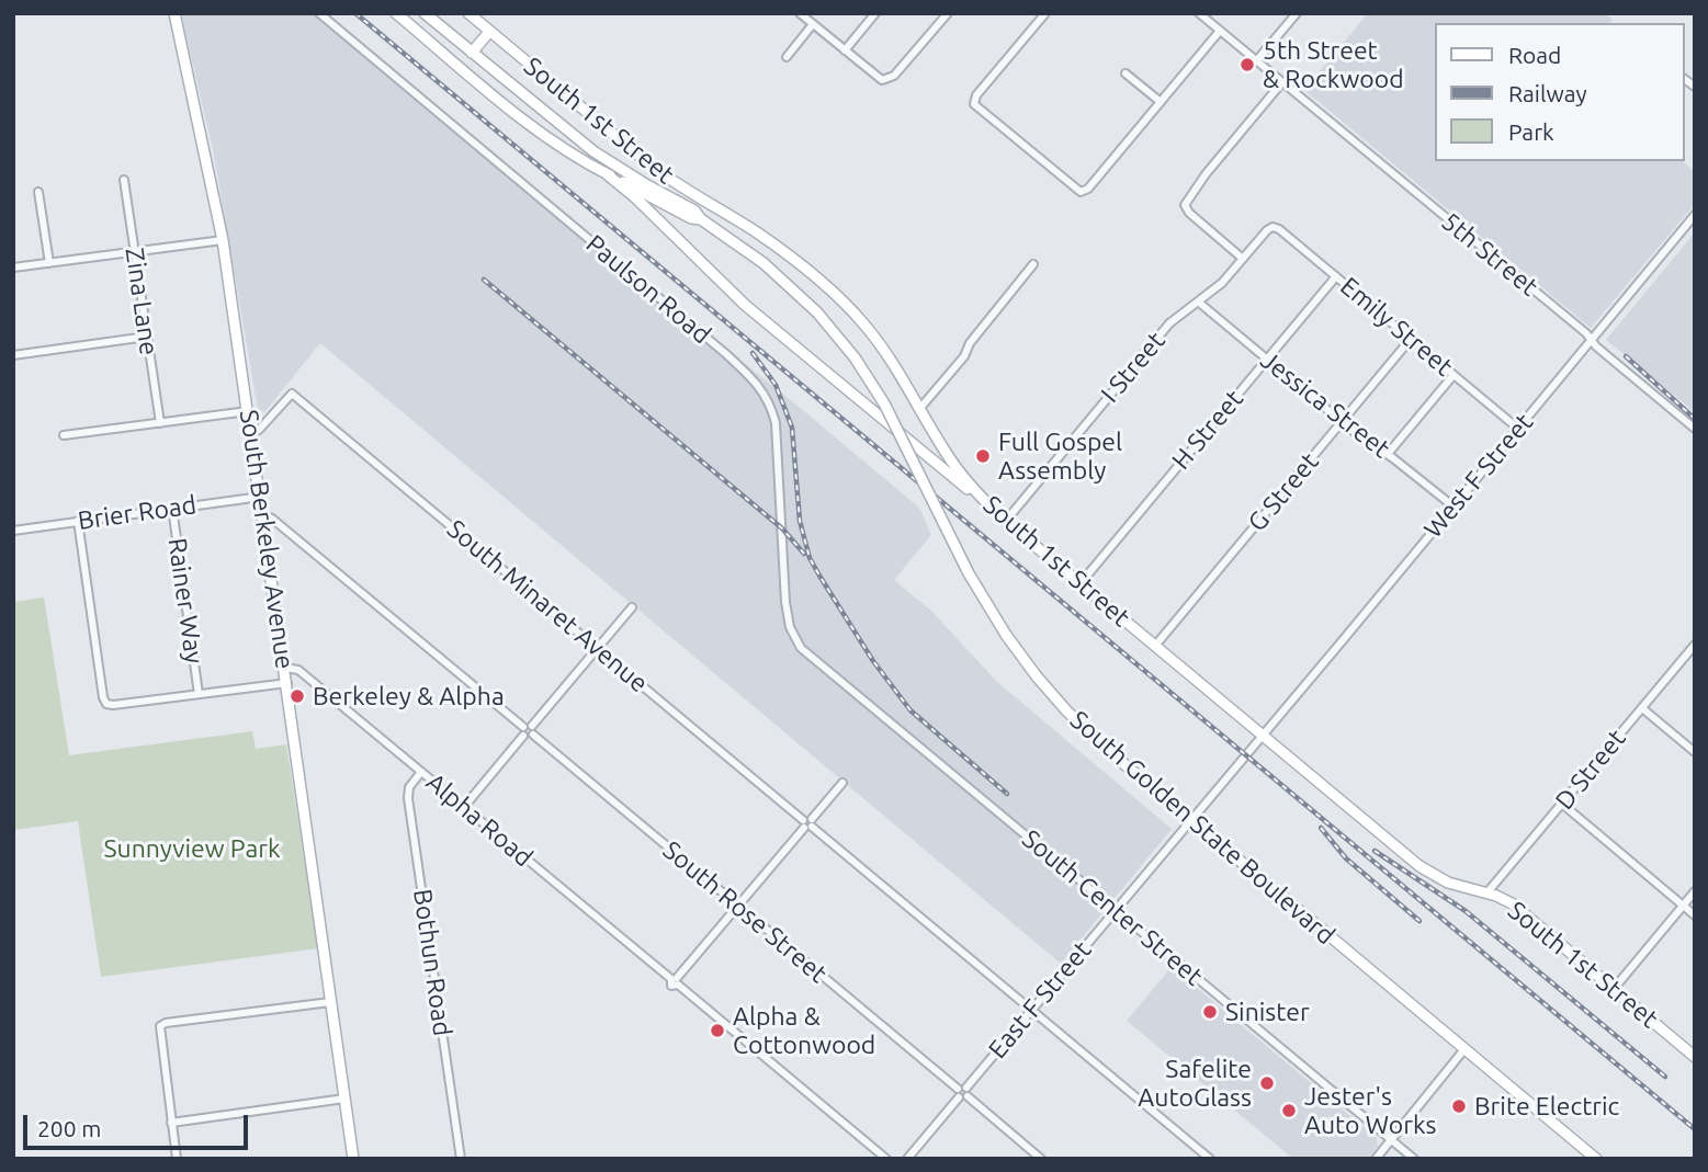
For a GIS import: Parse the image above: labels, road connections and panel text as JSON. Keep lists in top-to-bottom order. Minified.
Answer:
{"streets":{"street":["South 1st Street","5th Street","Paulson Road","Zina Lane","Emily Street","I Street","Jessica Street","H Street","West F Street","G Street","Brier Road","South Berkeley Avenue","Rainer Way","South Minaret Avenue","D Street","Alpha Road","South Golden State Boulevard","South Center Street","South Rose Street","Bothun Road","East F Street"]},"crossings":[["South 1st Street","I Street"],["South 1st Street","H Street"],["South 1st Street","West F Street"],["South 1st Street","G Street"],["South 1st Street","D Street"],["South 1st Street","East F Street"],["5th Street","West F Street"],["Paulson Road","South Center Street"],["Emily Street","I Street"],["Emily Street","H Street"],["Emily Street","West F Street"],["Emily Street","G Street"],["I Street","Jessica Street"],["Jessica Street","H Street"],["Jessica Street","West F Street"],["Jessica Street","G Street"],["West F Street","East F Street"],["Brier Road","South Berkeley Avenue"],["Brier Road","Rainer Way"],["South Berkeley Avenue","South Minaret Avenue"],["South Berkeley Avenue","Alpha Road"],["South Berkeley Avenue","South Rose Street"],["South Minaret Avenue","East F Street"],["Alpha Road","Bothun Road"],["South Golden State Boulevard","East F Street"],["South Center Street","East F Street"],["South Rose Street","East F Street"]],"parks":["Sunnyview Park"],"places":["5th Street & Rockwood","Full Gospel Assembly","Berkeley & Alpha","Sinister","Alpha & Cottonwood","Safelite AutoGlass","Brite Electric","Jester's Auto Works"],"legend":["Road","Railway","Park"],"scale_bar":"200 m"}
